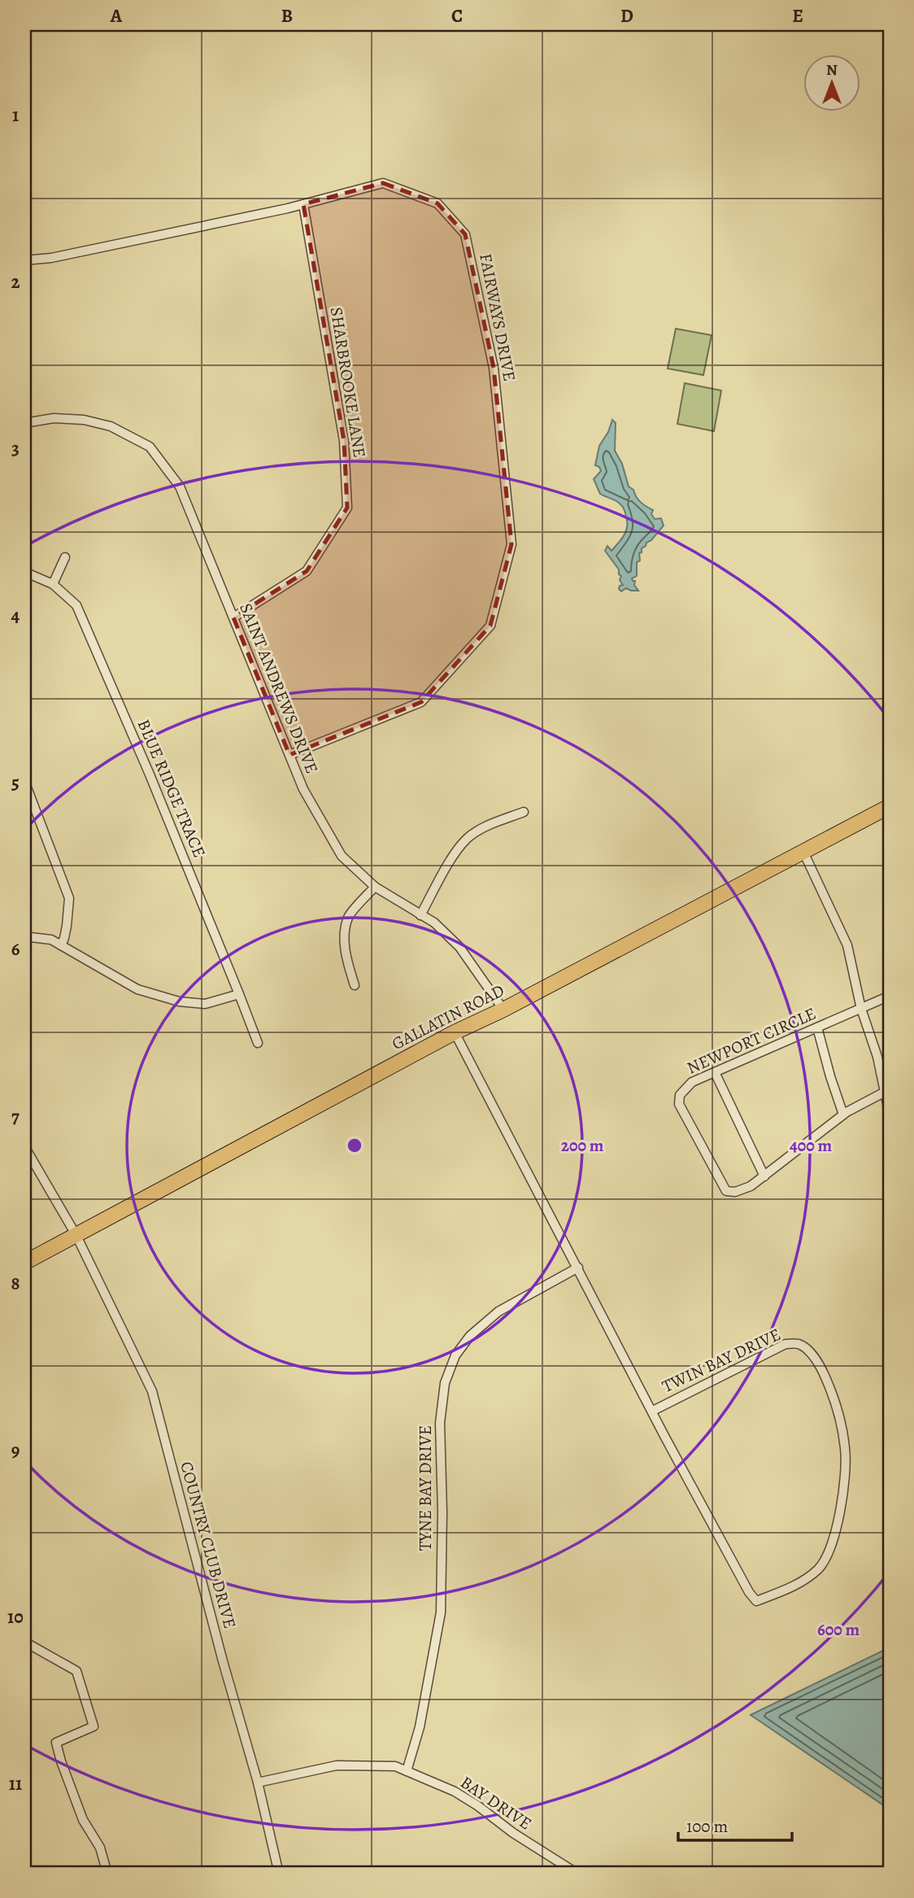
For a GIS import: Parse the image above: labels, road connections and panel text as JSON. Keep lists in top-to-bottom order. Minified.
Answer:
{"streets":{"main road":["GALLATIN ROAD"],"street":["FAIRWAYS DRIVE","SHARBROOKE LANE","SAINT ANDREWS DRIVE","BLUE RIDGE TRACE","NEWPORT CIRCLE","TWIN BAY DRIVE","TYNE BAY DRIVE","COUNTRY CLUB DRIVE","BAY DRIVE"]},"crossings":[["FAIRWAYS DRIVE","SHARBROOKE LANE"],["FAIRWAYS DRIVE","SAINT ANDREWS DRIVE"],["SHARBROOKE LANE","SAINT ANDREWS DRIVE"],["SAINT ANDREWS DRIVE","GALLATIN ROAD"],["GALLATIN ROAD","COUNTRY CLUB DRIVE"],["TYNE BAY DRIVE","BAY DRIVE"],["COUNTRY CLUB DRIVE","BAY DRIVE"]],"scale_bar":"100 m","north":"top","grid":{"columns":["A","B","C","D","E"],"rows":["1","2","3","4","5","6","7","8","9","10","11"]},"rings":["200 m","400 m","600 m"]}
